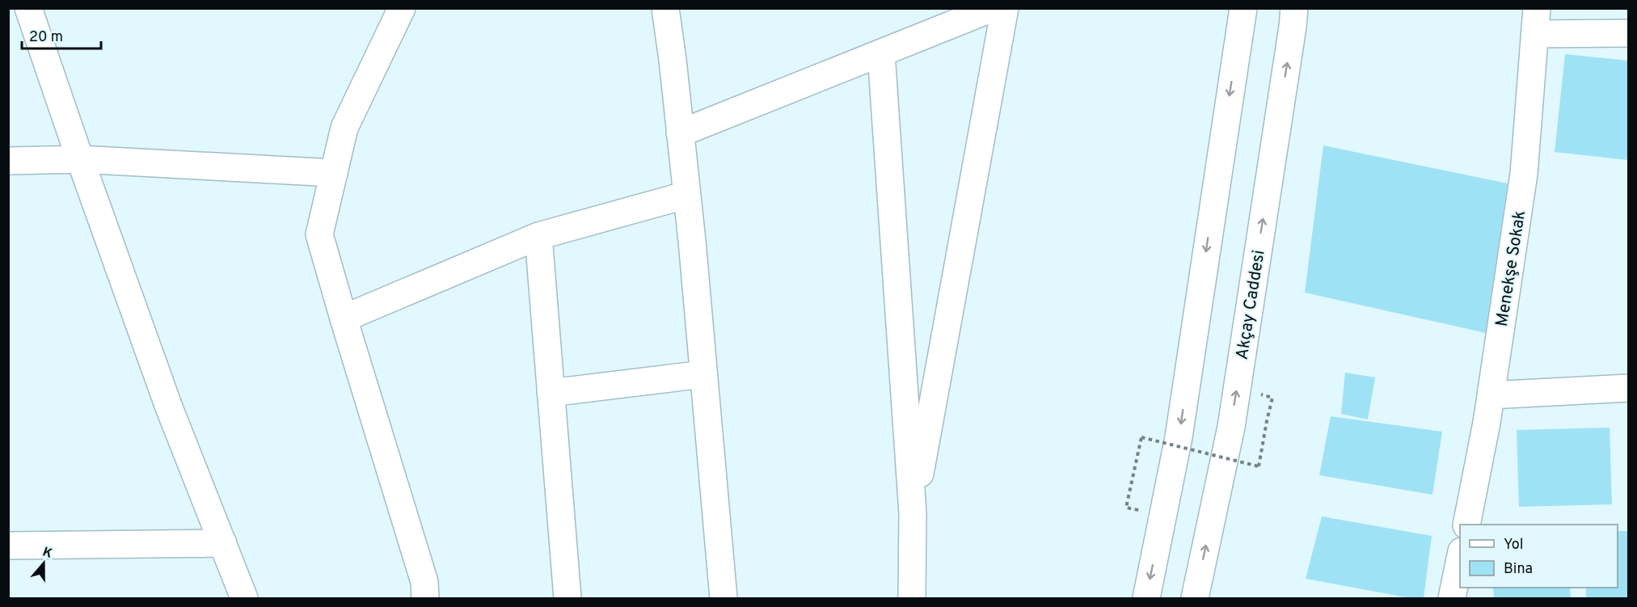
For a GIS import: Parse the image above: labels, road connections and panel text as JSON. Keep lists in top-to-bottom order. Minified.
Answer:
{"streets":{"main road":["Menekşe Sokak","Akçay Caddesi"]},"legend":["Yol","Bina"],"scale_bar":"20 m","north":"top"}
